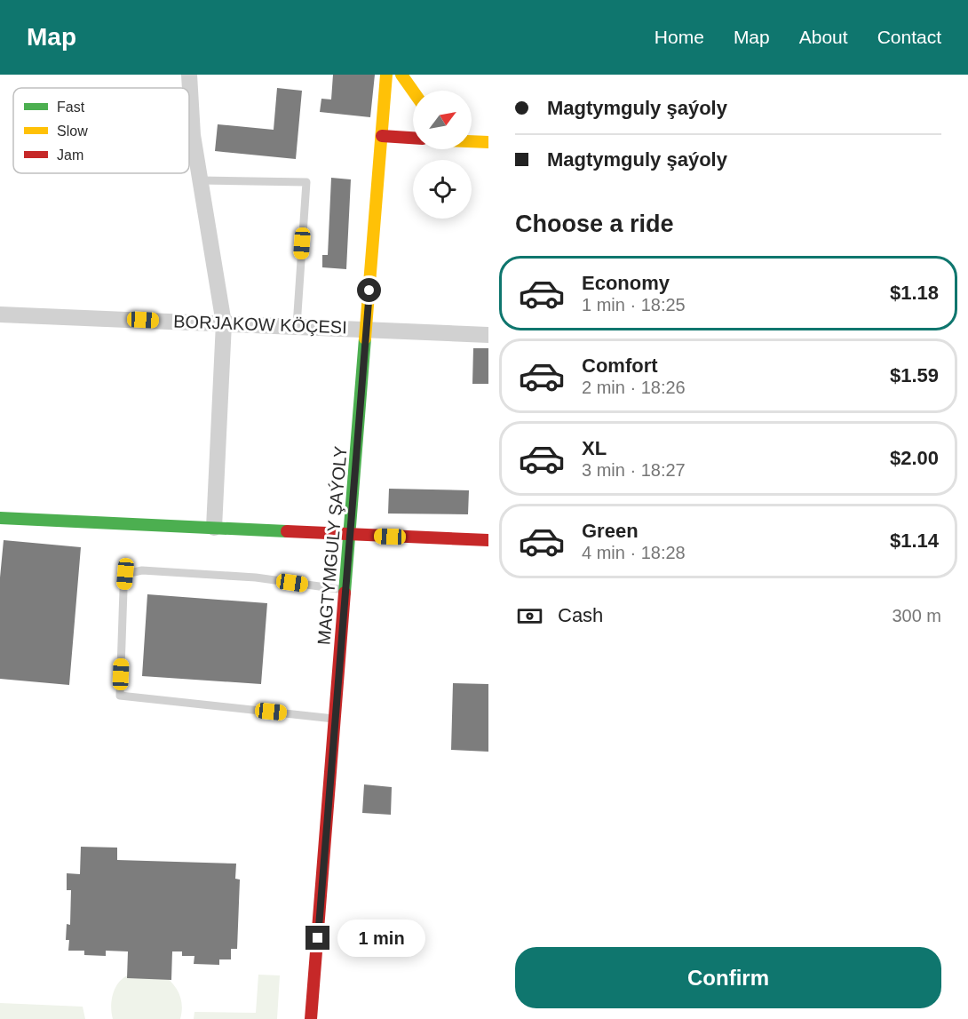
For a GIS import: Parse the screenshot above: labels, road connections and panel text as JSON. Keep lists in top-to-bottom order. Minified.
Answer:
{"streets":{"street":["BORJAKOW KÖÇESI","MAGTYMGULY ŞAÝOLY"]},"crossings":[["BORJAKOW KÖÇESI","MAGTYMGULY ŞAÝOLY"]],"legend":["Fast","Slow","Jam"],"north":"top right","page":{"header":"Map","nav":["Home","Map","About","Contact"],"banner":["Magtymguly şaýoly","Magtymguly şaýoly"],"heading":"Choose a ride","list":[{"name":"Economy","note":"1 min · 18:25","value":"$1.18"},{"name":"Comfort","note":"2 min · 18:26","value":"$1.59"},{"name":"XL","note":"3 min · 18:27","value":"$2.00"},{"name":"Green","note":"4 min · 18:28","value":"$1.14"}],"pay":["Cash","300 m"],"bubble":"1 min","buttons":"Confirm"}}
